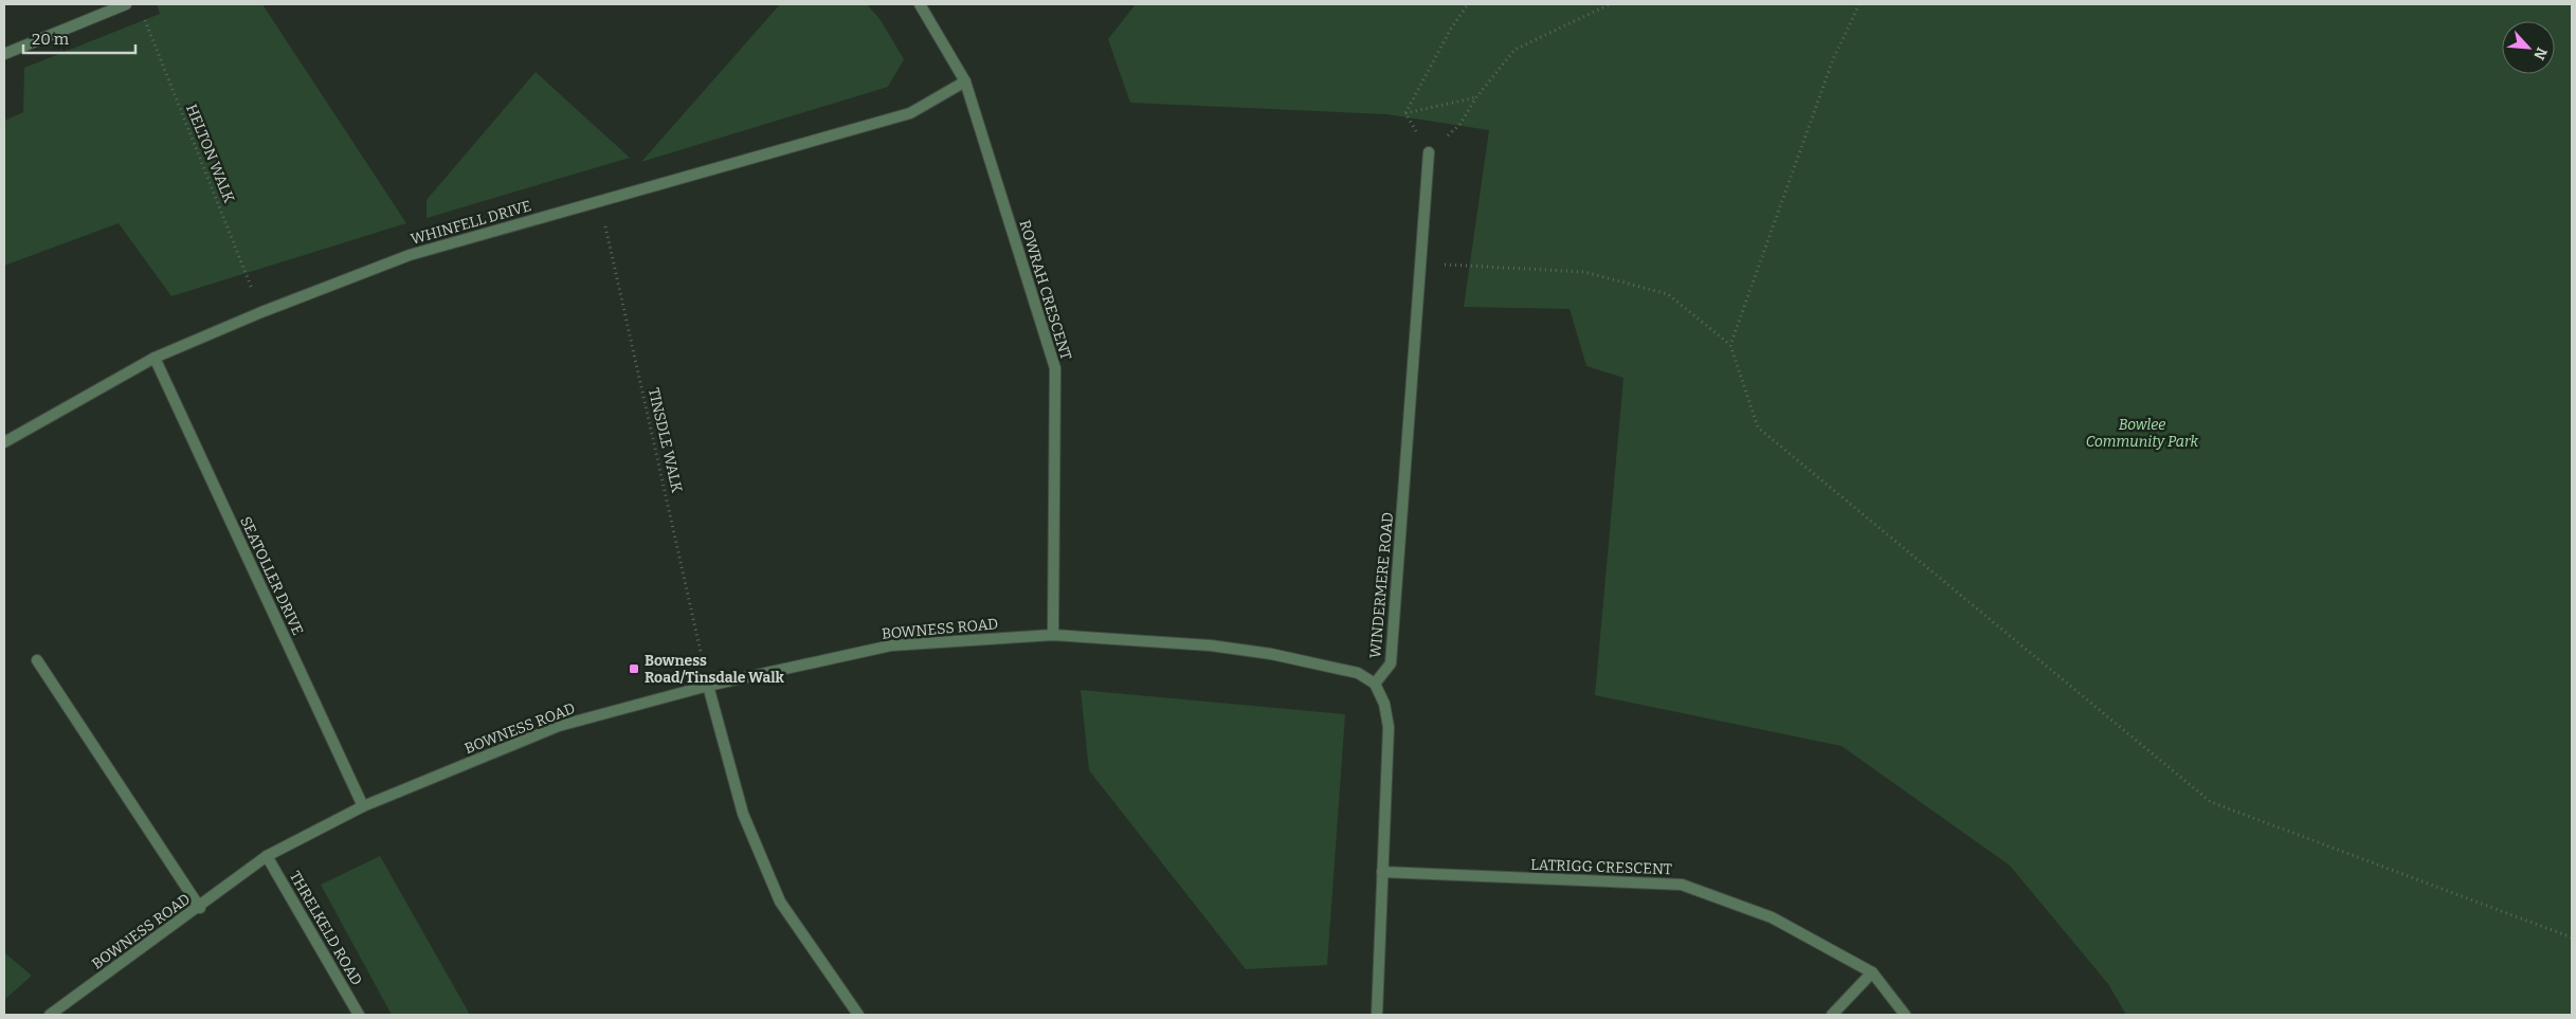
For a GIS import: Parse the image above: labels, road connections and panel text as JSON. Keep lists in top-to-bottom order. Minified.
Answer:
{"streets":{"street":["WHINFELL DRIVE","ROWRAH CRESCENT","SEATOLLER DRIVE","WINDERMERE ROAD","BOWNESS ROAD","LATRIGG CRESCENT","THRELKELD ROAD"],"path":["HELTON WALK","TINSDLE WALK"]},"crossings":[["HELTON WALK","WHINFELL DRIVE"],["WHINFELL DRIVE","ROWRAH CRESCENT"],["WHINFELL DRIVE","TINSDLE WALK"],["WHINFELL DRIVE","SEATOLLER DRIVE"],["ROWRAH CRESCENT","BOWNESS ROAD"],["TINSDLE WALK","BOWNESS ROAD"],["SEATOLLER DRIVE","BOWNESS ROAD"],["WINDERMERE ROAD","BOWNESS ROAD"],["BOWNESS ROAD","THRELKELD ROAD"]],"parks":["Bowlee Community Park"],"places":{"transit":["Bowness Road/Tinsdale Walk"]},"scale_bar":"20 m","north":"bottom right"}
